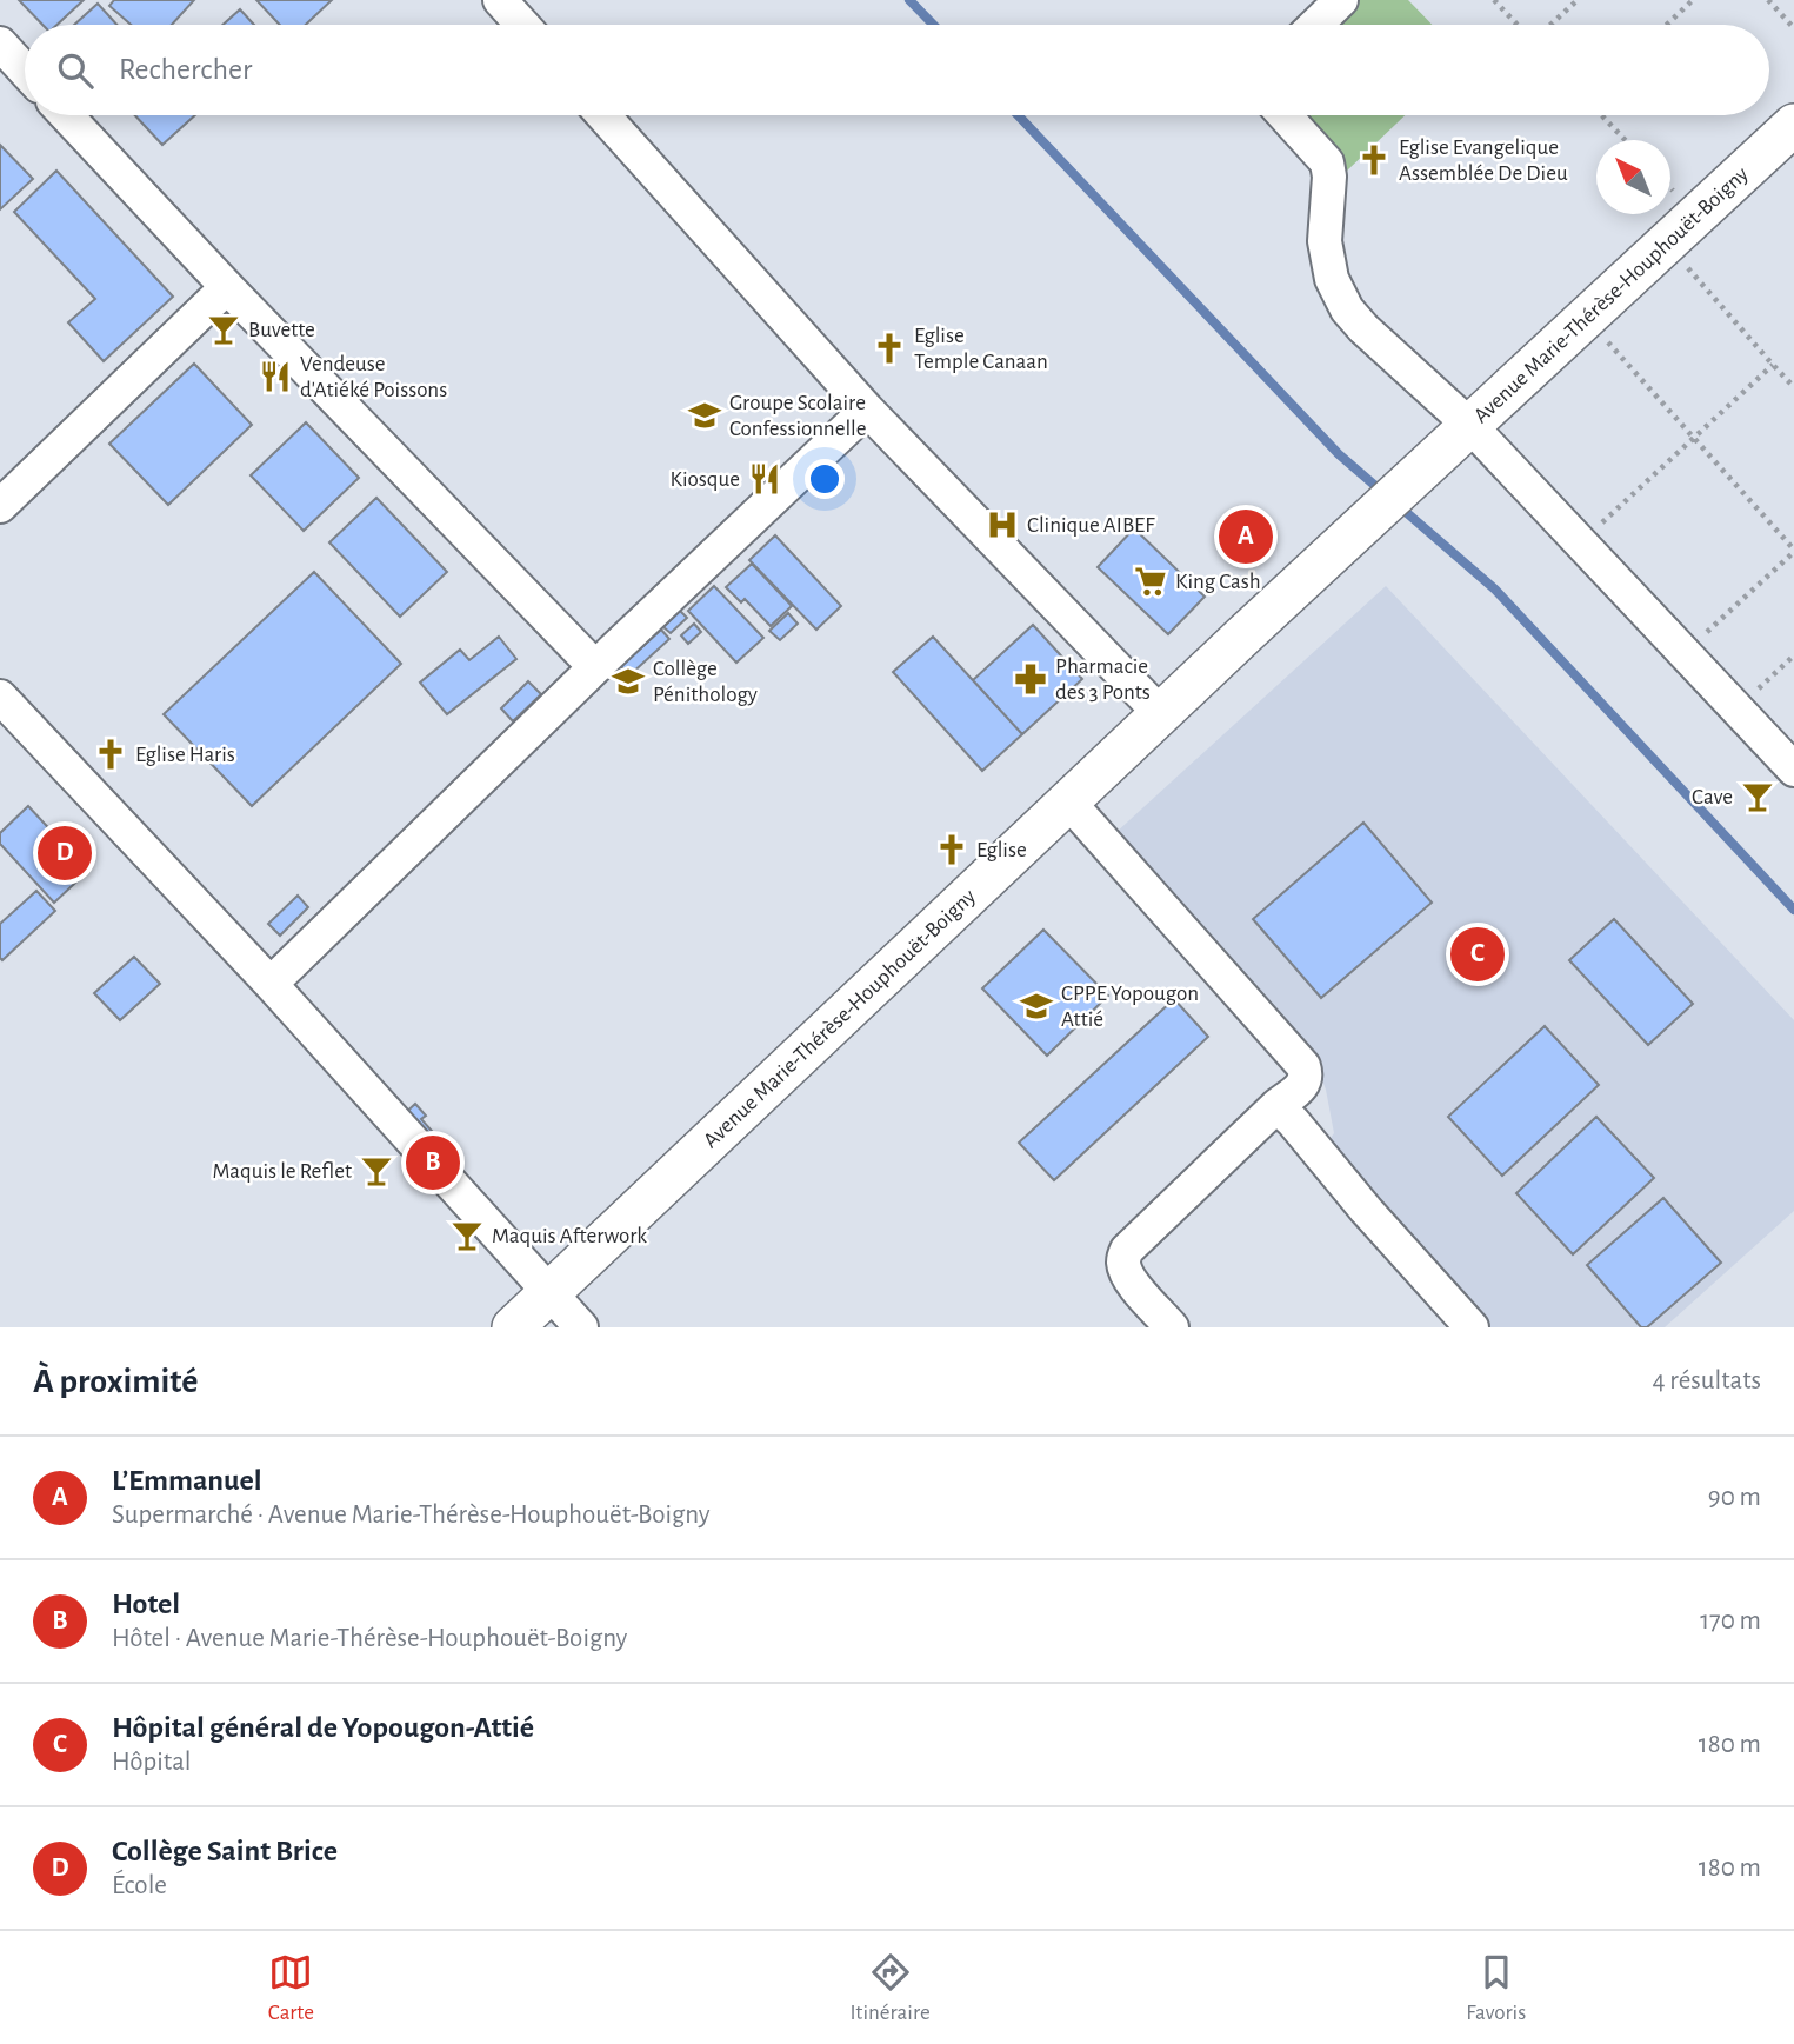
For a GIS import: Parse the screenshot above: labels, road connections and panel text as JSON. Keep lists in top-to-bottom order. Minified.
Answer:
{"streets":{"street":["Avenue Marie-Thérèse-Houphouët-Boigny"]},"places":{"church":["Eglise Evangelique Assemblée De Dieu","Eglise Temple Canaan","Eglise Haris","Eglise"],"bar":["Buvette","Cave","Maquis le Reflet","Maquis Afterwork"],"restaurant":["Vendeuse d'Atiéké Poissons","Kiosque"],"school or university":["Groupe Scolaire Confessionnelle","Collège Pénithology","CPPE Yopougon Attié"],"hospital":["Clinique AIBEF"],"supermarket":["King Cash"],"pharmacy":["Pharmacie des 3 Ponts"]},"north":"top left","page":{"search":"Rechercher","pins":["A","D","C","B"],"heading":["À proximité","4 résultats"],"list":[{"mark":"A","name":"L’Emmanuel","note":"Supermarché · Avenue Marie-Thérèse-Houphouët-Boigny","value":"90 m"},{"mark":"B","name":"Hotel","note":"Hôtel · Avenue Marie-Thérèse-Houphouët-Boigny","value":"170 m"},{"mark":"C","name":"Hôpital général de Yopougon-Attié","note":"Hôpital","value":"180 m"},{"mark":"D","name":"Collège Saint Brice","note":"École","value":"180 m"}],"nav":["Carte","Itinéraire","Favoris"]}}
